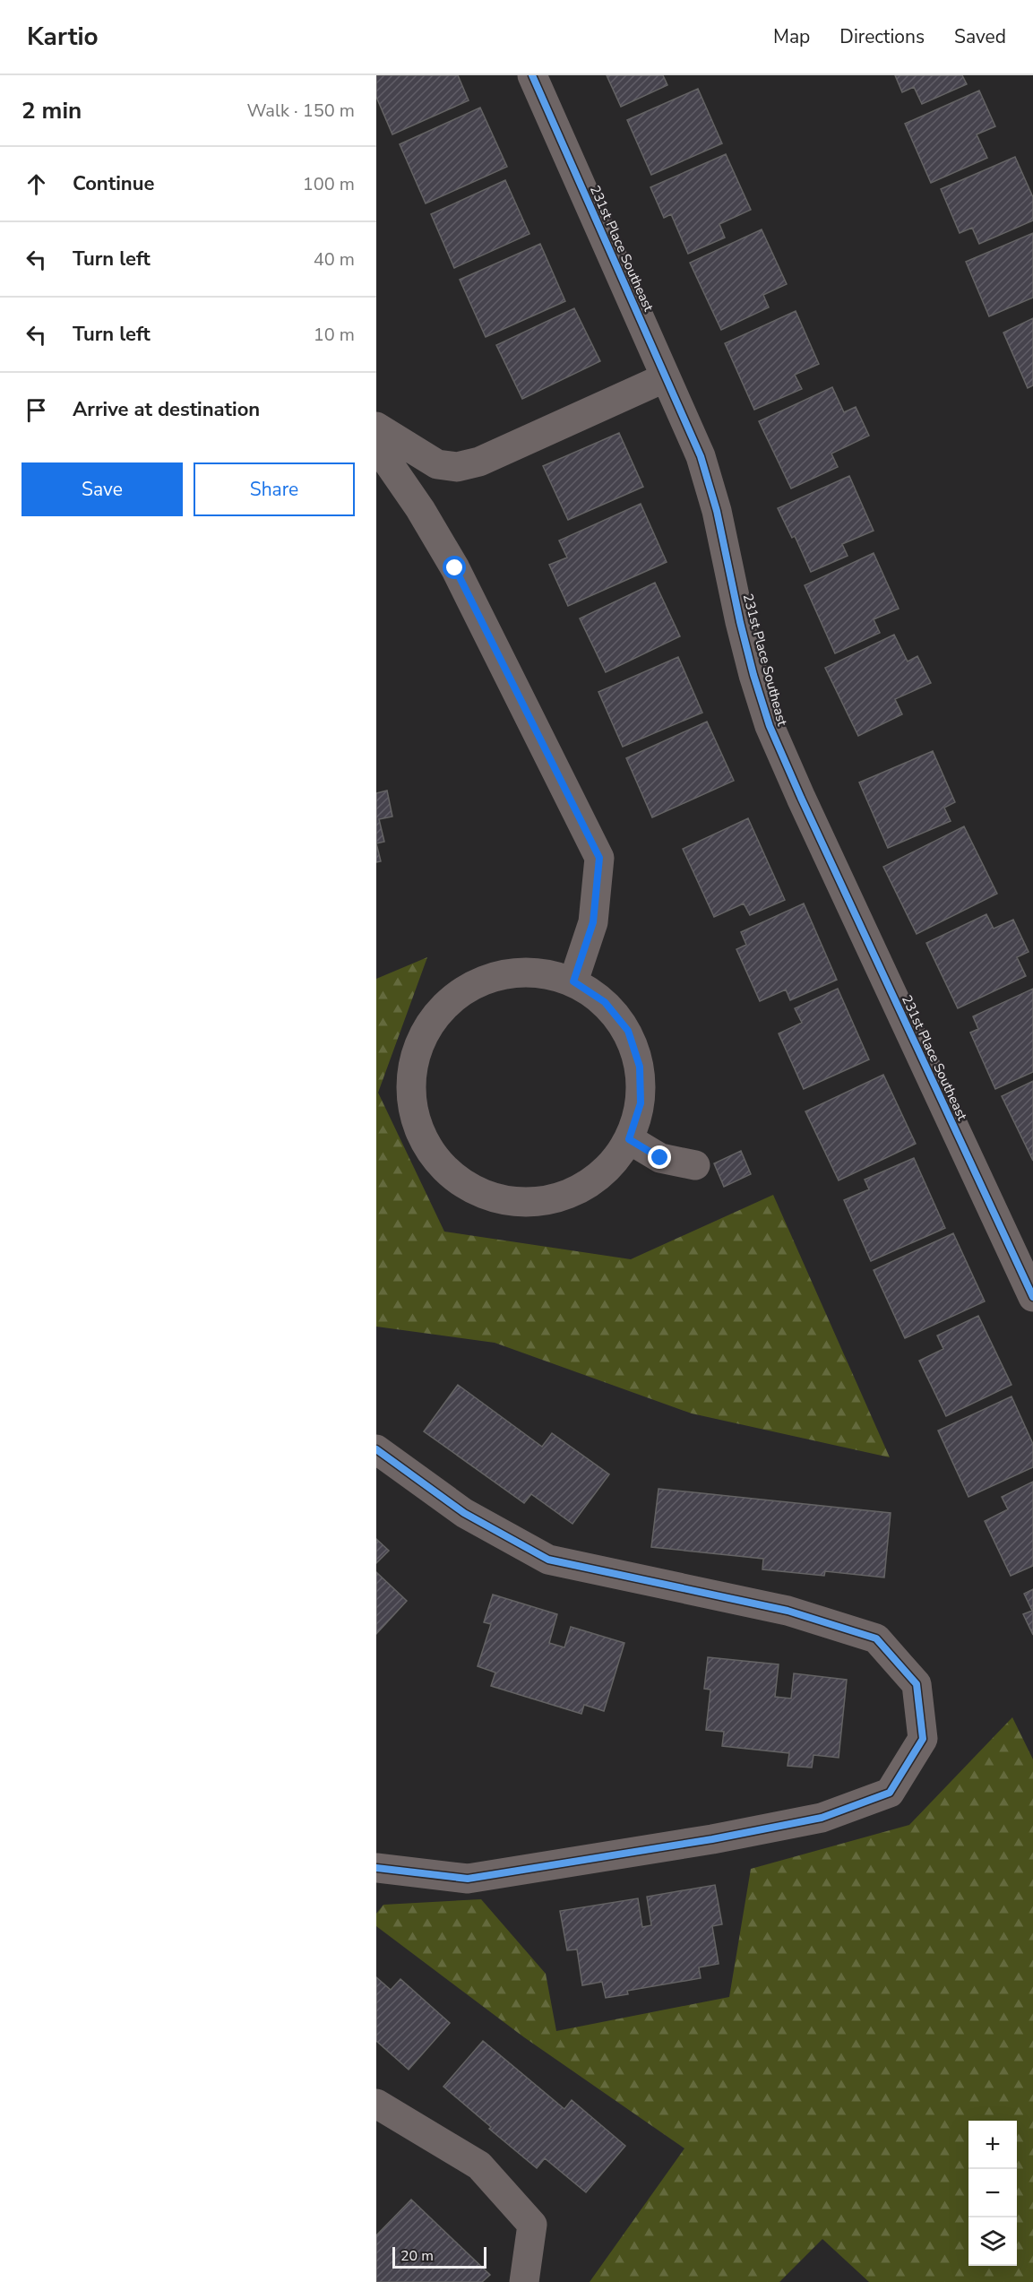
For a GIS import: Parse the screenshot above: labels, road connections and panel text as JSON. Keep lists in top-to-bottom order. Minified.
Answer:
{"streets":{"street":["231st Place Southeast"]},"scale_bar":"20 m","page":{"header":"Kartio","nav":["Map","Directions","Saved"],"heading":["2 min","Walk · 150 m"],"list":[["Continue","100 m"],["Turn left","40 m"],["Turn left","10 m"],"Arrive at destination"],"buttons":["Save","Share"],"map_buttons":["+","−"],"scale":"20 m"}}
